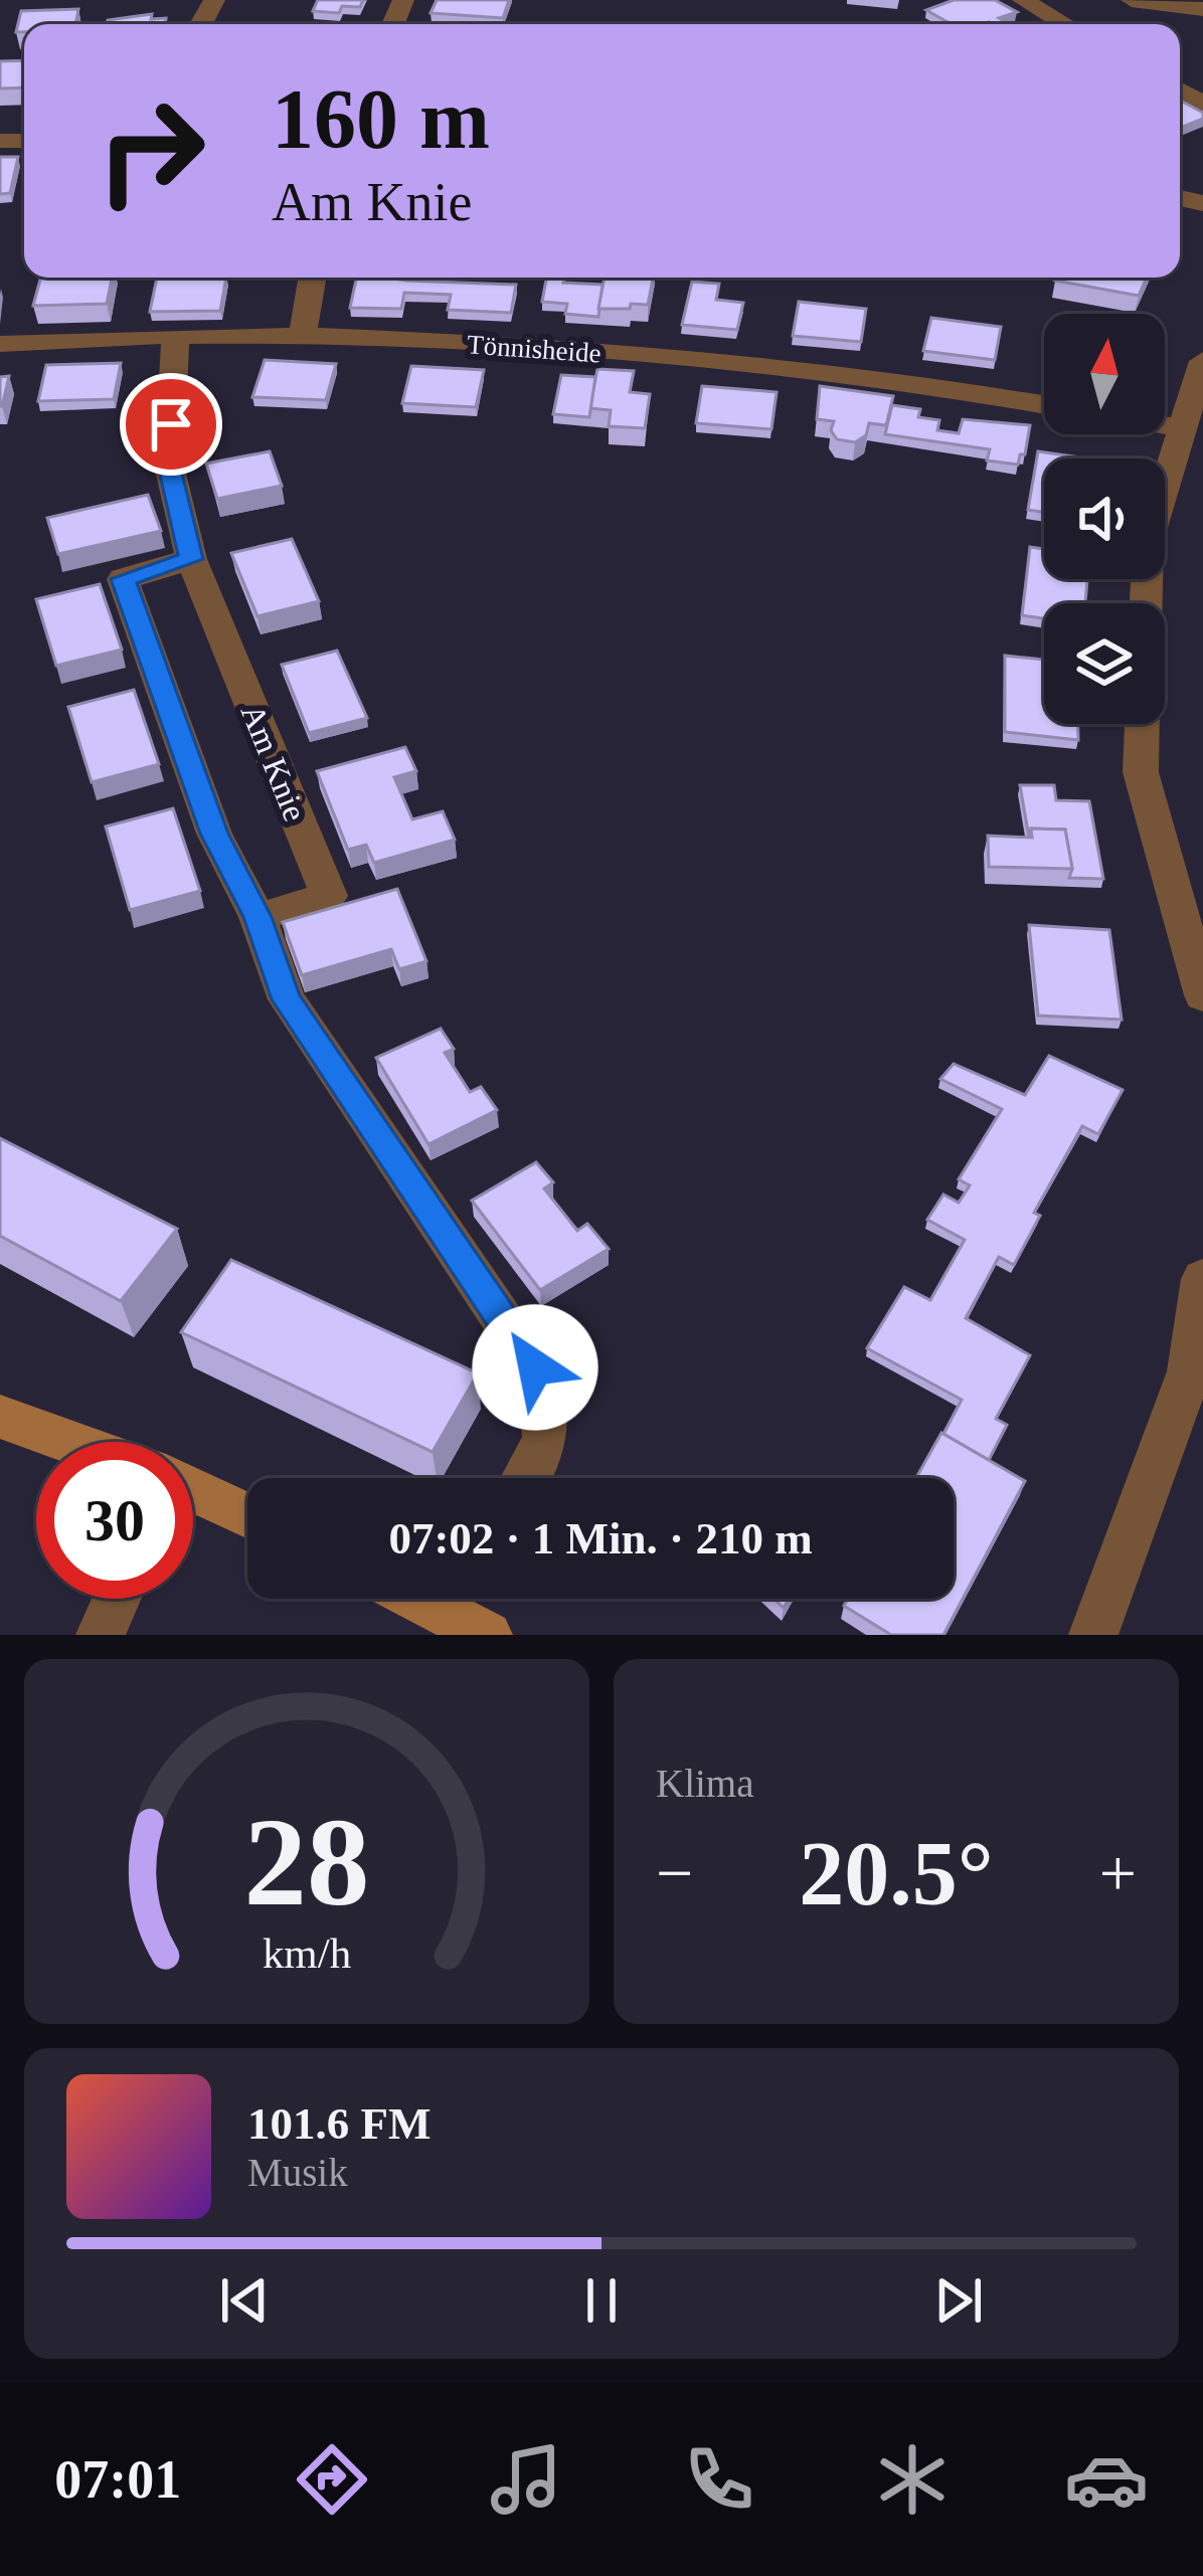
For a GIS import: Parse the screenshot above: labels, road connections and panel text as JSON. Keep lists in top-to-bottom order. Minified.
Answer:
{"streets":{"street":["Tönnisheide","Am Knie"]},"crossings":[["Tönnisheide","Am Knie"]],"north":"top","page":{"turn":["160 m","Am Knie"],"limit":"30","trip":"07:02 · 1 Min. · 210 m","tile":"Klima","heat":["−","20.5°","+"],"song":["101.6 FM","Musik"],"tabs":"07:01","gauge":["28","km/h"]}}
